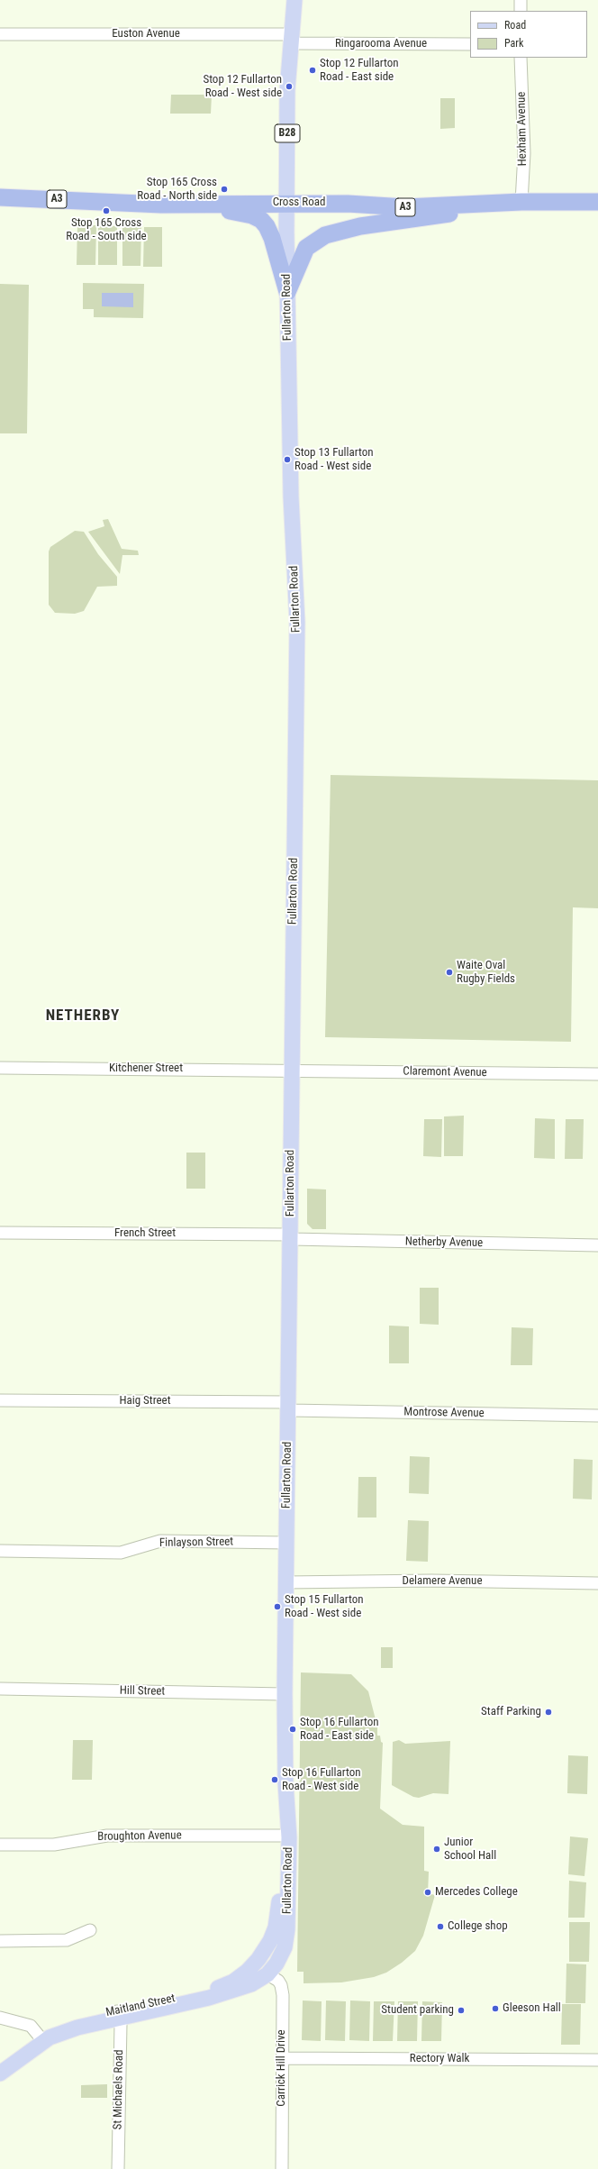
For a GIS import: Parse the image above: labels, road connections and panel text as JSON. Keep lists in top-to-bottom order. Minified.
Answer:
{"streets":{"highway":["A3","Cross Road"],"main road":["B28","Fullarton Road","Maitland Street"],"street":["Euston Avenue","Ringarooma Avenue","Hexham Avenue","Kitchener Street","Claremont Avenue","French Street","Netherby Avenue","Haig Street","Montrose Avenue","Finlayson Street","Delamere Avenue","Hill Street","Broughton Avenue","Rectory Walk","Carrick Hill Drive","St Michaels Road"]},"crossings":[["Euston Avenue","Ringarooma Avenue"],["Euston Avenue","Fullarton Road"],["Ringarooma Avenue","Fullarton Road"],["Hexham Avenue","Cross Road"],["B28","Maitland Street"],["Cross Road","Fullarton Road"],["Fullarton Road","Kitchener Street"],["Fullarton Road","Claremont Avenue"],["Fullarton Road","French Street"],["Fullarton Road","Netherby Avenue"],["Fullarton Road","Haig Street"],["Fullarton Road","Montrose Avenue"],["Fullarton Road","Finlayson Street"],["Fullarton Road","Delamere Avenue"],["Fullarton Road","Hill Street"],["Fullarton Road","Broughton Avenue"],["Fullarton Road","Maitland Street"],["Fullarton Road","Carrick Hill Drive"],["Kitchener Street","Claremont Avenue"],["French Street","Netherby Avenue"],["Haig Street","Montrose Avenue"],["Maitland Street","Carrick Hill Drive"],["Maitland Street","St Michaels Road"],["Rectory Walk","Carrick Hill Drive"]],"districts":["NETHERBY"],"places":["Stop 12 Fullarton Road - East side","Stop 12 Fullarton Road - West side","Stop 165 Cross Road - North side","Stop 165 Cross Road - South side","Stop 13 Fullarton Road - West side","Waite Oval Rugby Fields","Stop 15 Fullarton Road - West side","Staff Parking","Stop 16 Fullarton Road - East side","Stop 16 Fullarton Road - West side","Junior School Hall","Mercedes College","College shop","Gleeson Hall","Student parking"],"legend":["Road","Park"]}
